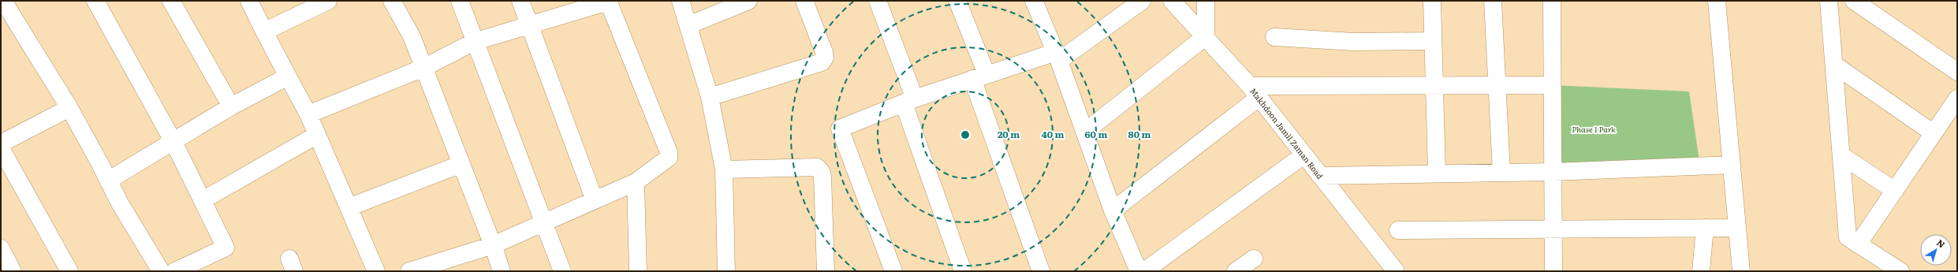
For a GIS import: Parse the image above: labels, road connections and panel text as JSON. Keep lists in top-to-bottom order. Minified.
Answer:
{"streets":{"street":["Makhdoon Jamil Zaman Road"]},"parks":["Phase 1 Park"],"north":"top right","rings":["20 m","40 m","60 m","80 m"]}
